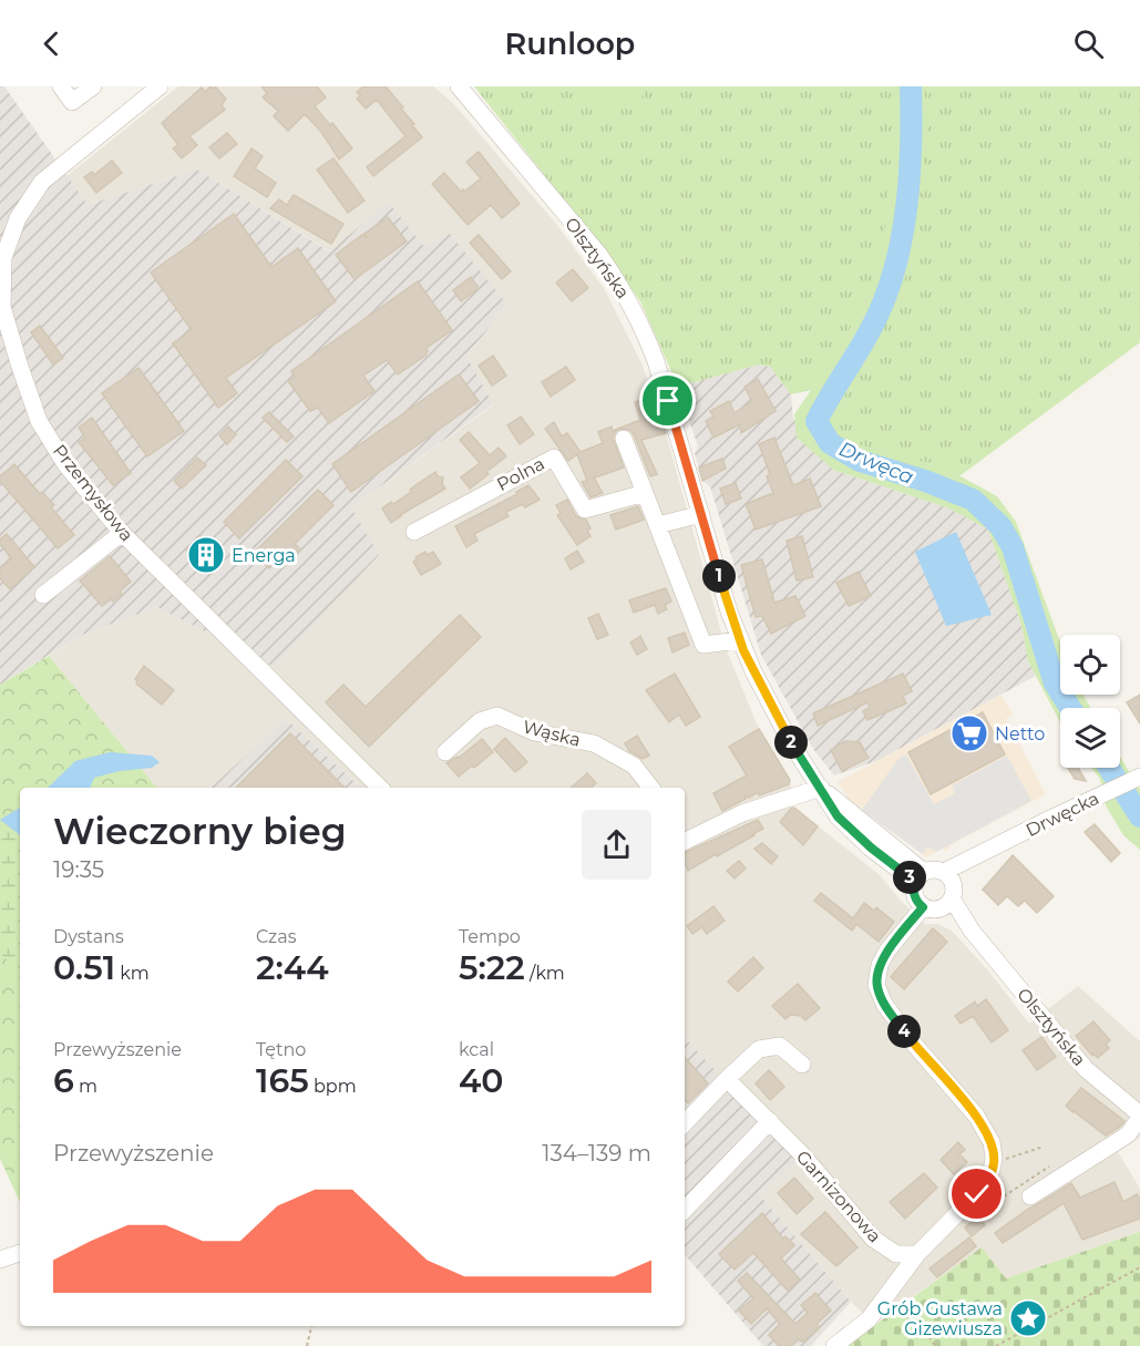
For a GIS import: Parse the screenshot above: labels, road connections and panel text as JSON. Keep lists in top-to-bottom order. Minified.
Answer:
{"streets":{"street":["Olsztyńska","Polna","Przemysłowa","Wąska","Drwęcka","Garnizonowa"]},"crossings":[["Olsztyńska","Drwęcka"]],"water":["Drwęca"],"places":{"building":["Energa"],"supermarket":["Netto"],"place":["Grób Gustawa Gizewiusza"]},"page":{"header":"Runloop","pins":["1","2","3","4"],"heading":["Wieczorny bieg","19:35"],"stats":[["Dystans","0.51 km"],["Czas","2:44"],["Tempo","5:22 /km"],["Przewyższenie","6 m"],["Tętno","165 bpm"],["kcal","40"]],"chart":["Przewyższenie","134–139 m"]}}
